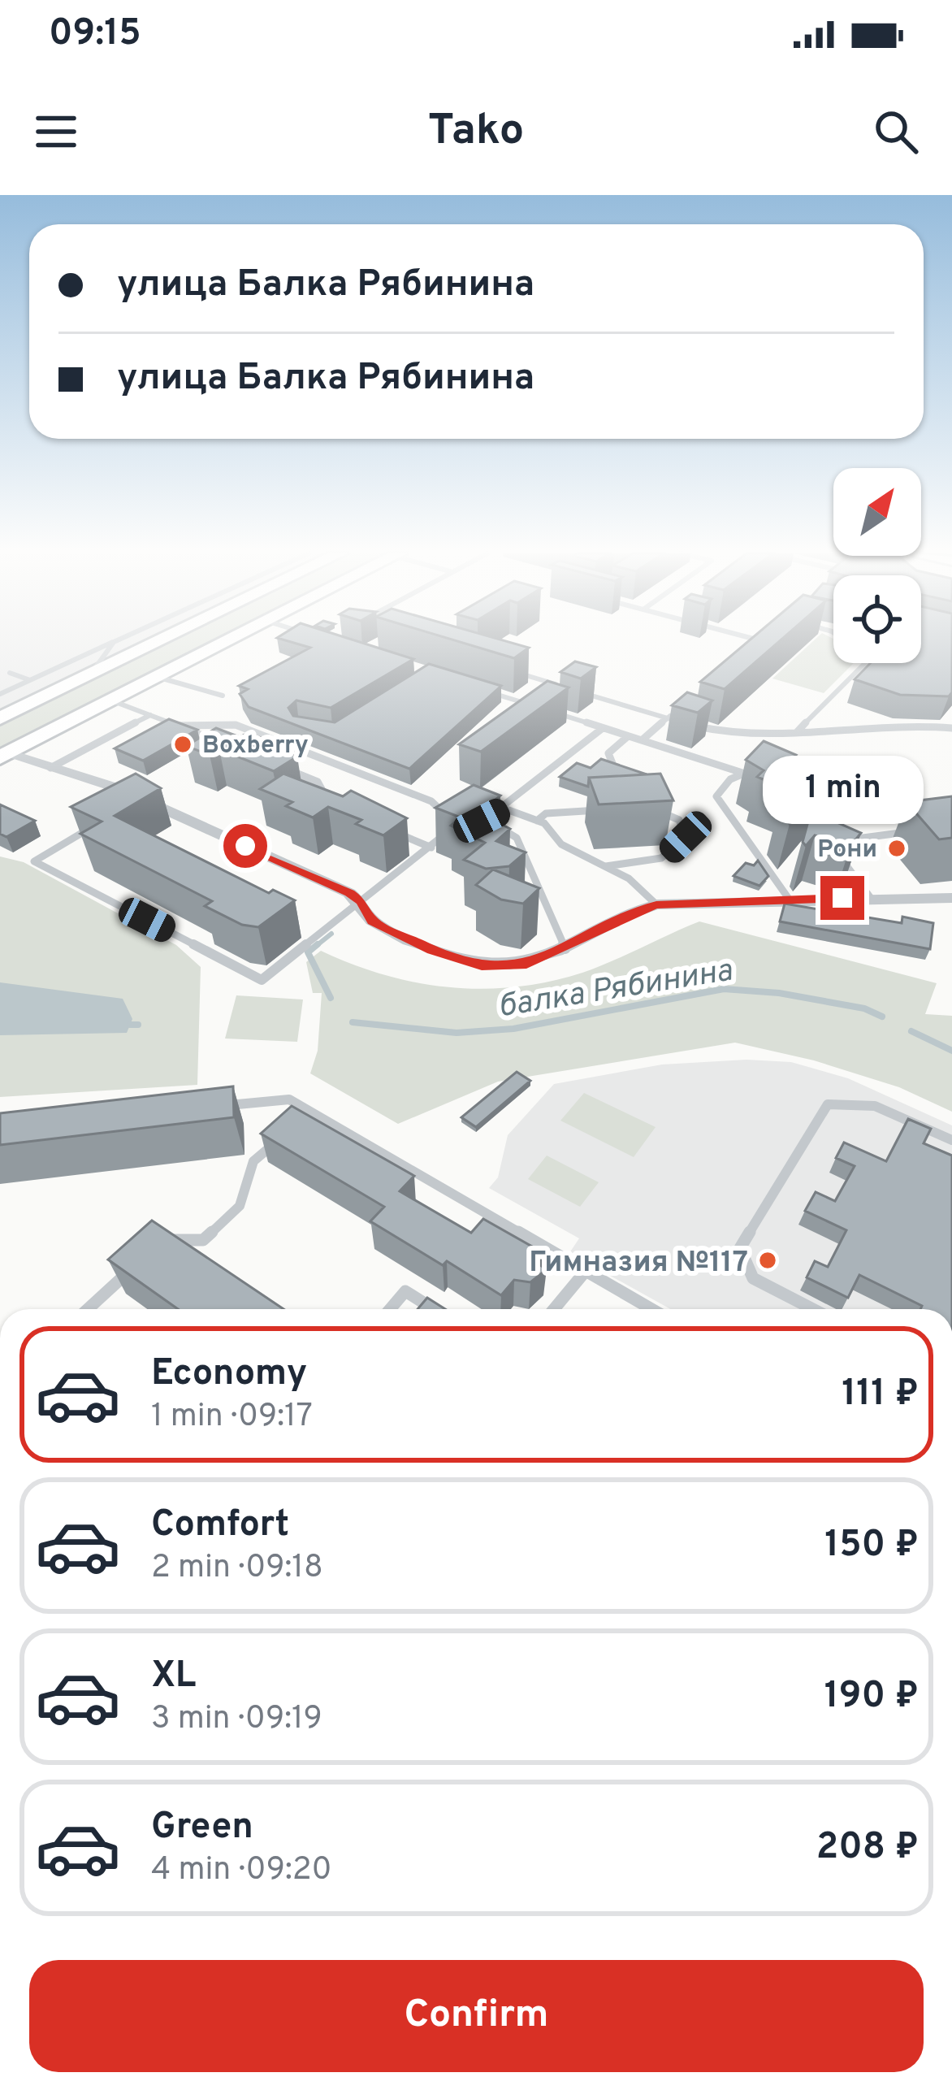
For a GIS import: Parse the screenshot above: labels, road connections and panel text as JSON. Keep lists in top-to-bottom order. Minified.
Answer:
{"water":["балка Рябинина"],"places":["Boxberry","Рони","Гимназия №117"],"north":"top right","page":{"status":"09:15","header":"Tako","banner":["улица Балка Рябинина","улица Балка Рябинина"],"bubble":"1 min","list":[{"name":"Economy","note":"1 min · 09:17","value":"111 ₽"},{"name":"Comfort","note":"2 min · 09:18","value":"150 ₽"},{"name":"XL","note":"3 min · 09:19","value":"190 ₽"},{"name":"Green","note":"4 min · 09:20","value":"208 ₽"}],"buttons":"Confirm"}}
